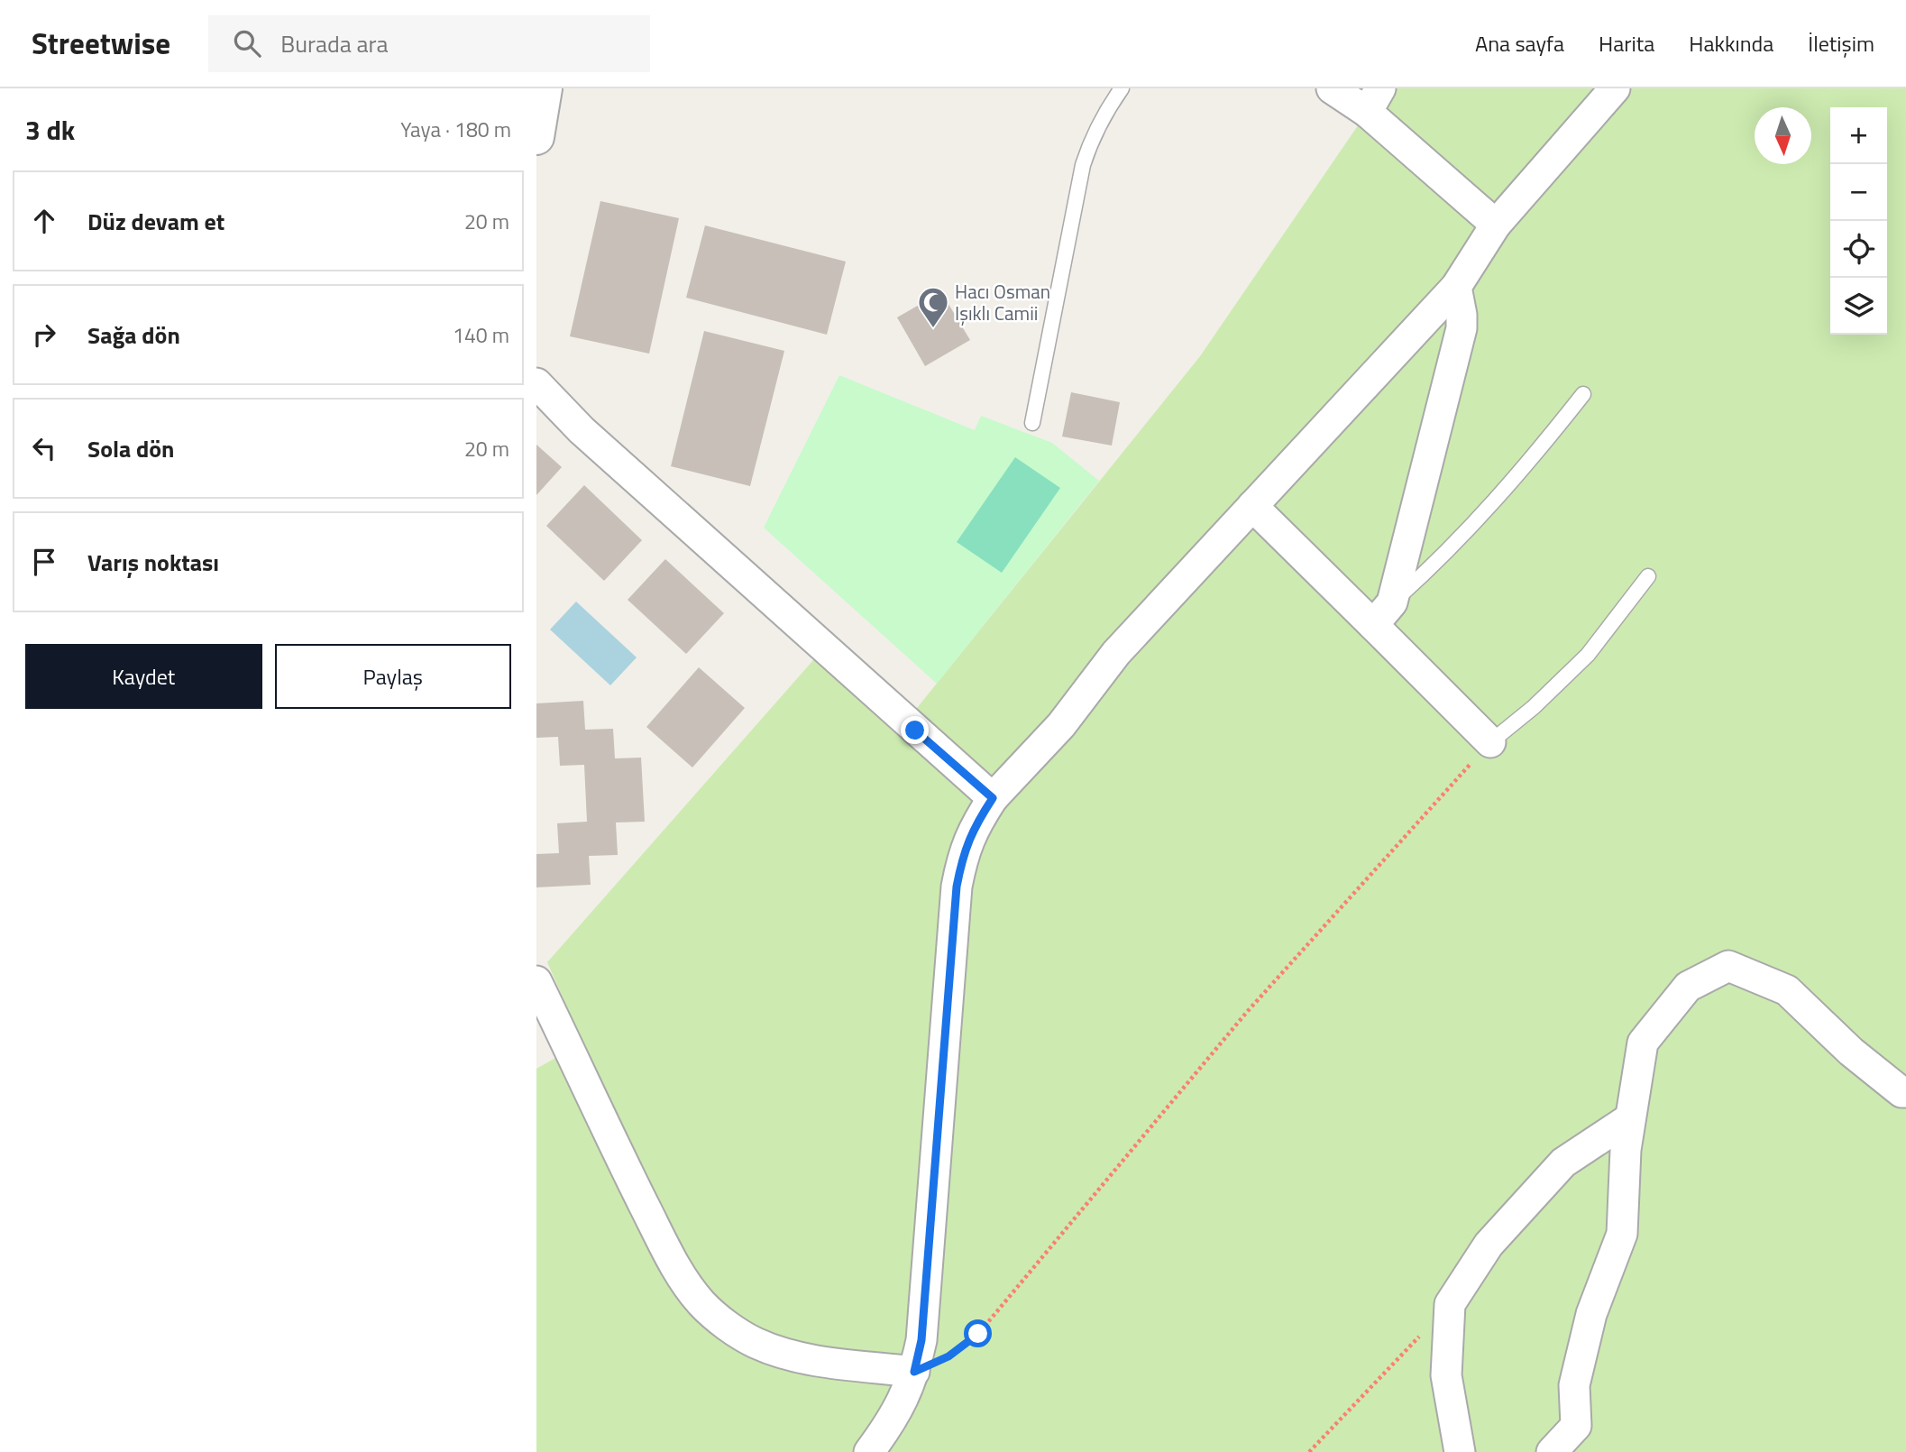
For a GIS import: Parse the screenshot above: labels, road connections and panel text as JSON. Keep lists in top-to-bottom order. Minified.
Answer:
{"places":{"mosque":["Hacı Osman Işıklı Camii"]},"north":"bottom","page":{"header":"Streetwise","search":"Burada ara","nav":["Ana sayfa","Harita","Hakkında","İletişim"],"heading":["3 dk","Yaya · 180 m"],"map_buttons":["+","−"],"list":[["Düz devam et","20 m"],["Sağa dön","140 m"],["Sola dön","20 m"],"Varış noktası"],"buttons":["Kaydet","Paylaş"]}}
